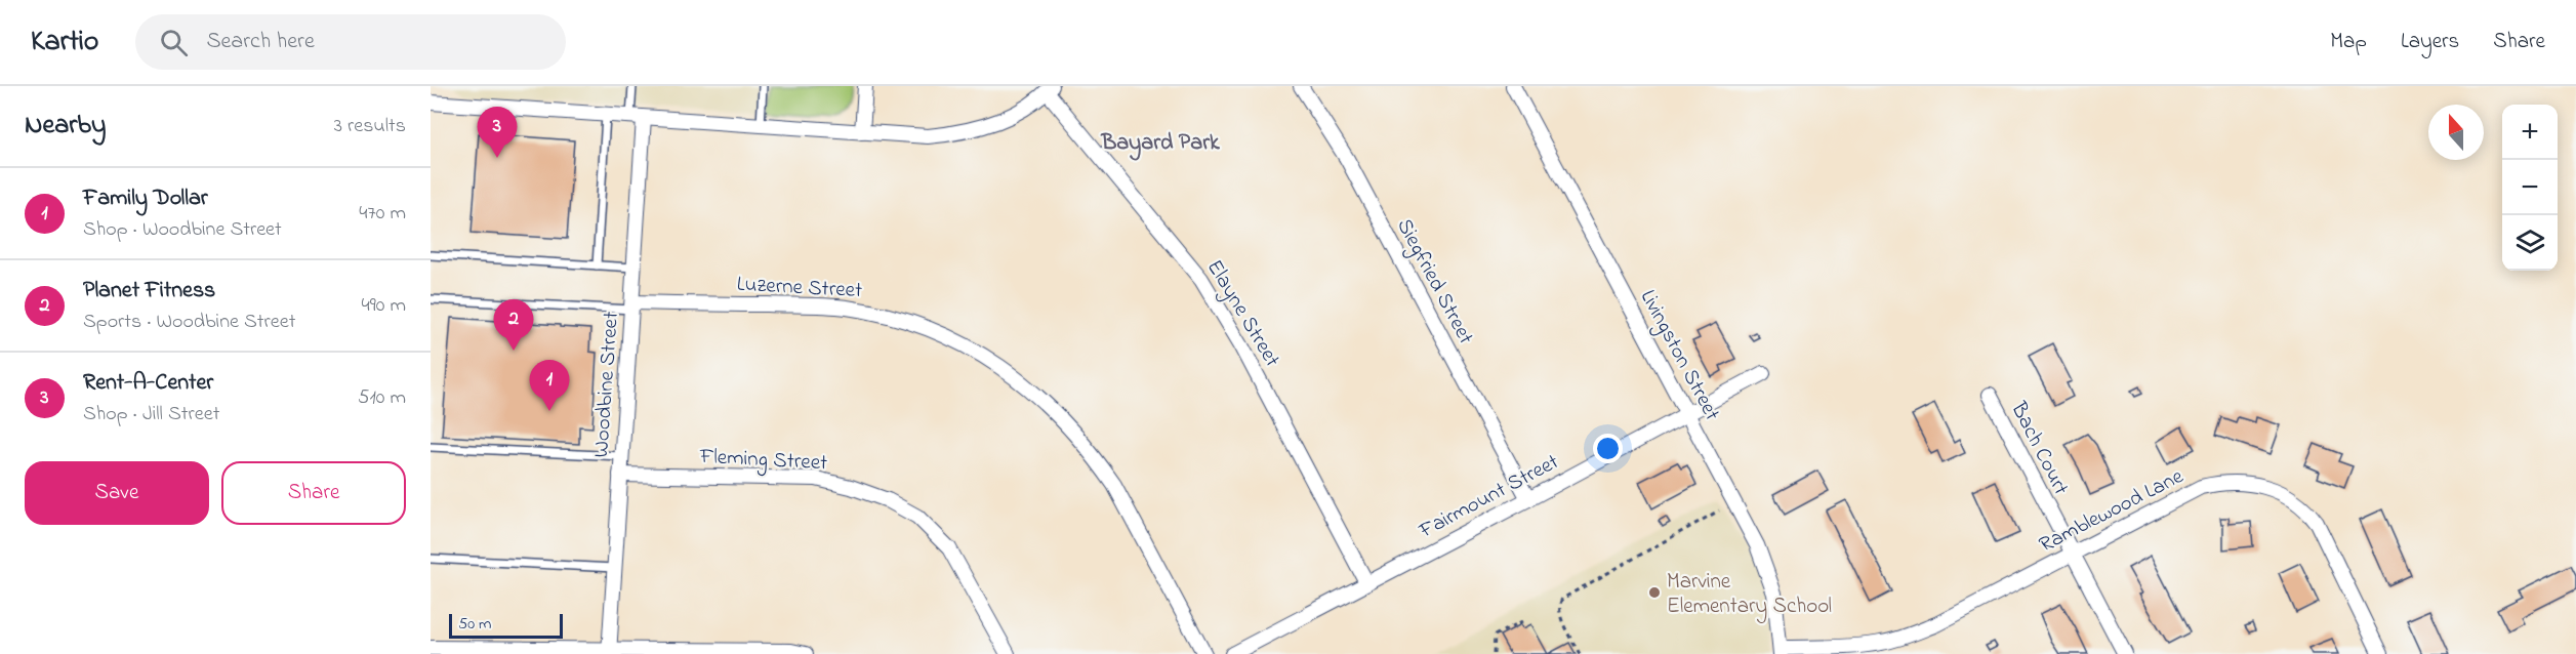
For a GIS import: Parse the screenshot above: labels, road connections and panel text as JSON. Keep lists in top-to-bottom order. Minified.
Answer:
{"streets":{"street":["Siegfried Street","Luzerne Street","Elayne Street","Livingston Street","Woodbine Street","Bach Court","Fleming Street","Fairmount Street","Ramblewood Lane"]},"crossings":[["Siegfried Street","Fairmount Street"],["Luzerne Street","Woodbine Street"],["Elayne Street","Fairmount Street"],["Livingston Street","Fairmount Street"],["Livingston Street","Ramblewood Lane"],["Woodbine Street","Fleming Street"],["Bach Court","Ramblewood Lane"]],"districts":["Bayard Park"],"places":["Marvine Elementary School"],"scale_bar":"50 m","north":"top","page":{"header":"Kartio","search":"Search here","nav":["Map","Layers","Share"],"heading":["Nearby","3 results"],"map_buttons":["+","−"],"pins":["3","2","1"],"list":[{"mark":"1","name":"Family Dollar","note":"Shop · Woodbine Street","value":"470 m"},{"mark":"2","name":"Planet Fitness","note":"Sports · Woodbine Street","value":"490 m"},{"mark":"3","name":"Rent-A-Center","note":"Shop · Jill Street","value":"510 m"}],"buttons":["Save","Share"],"scale":"50 m"}}
